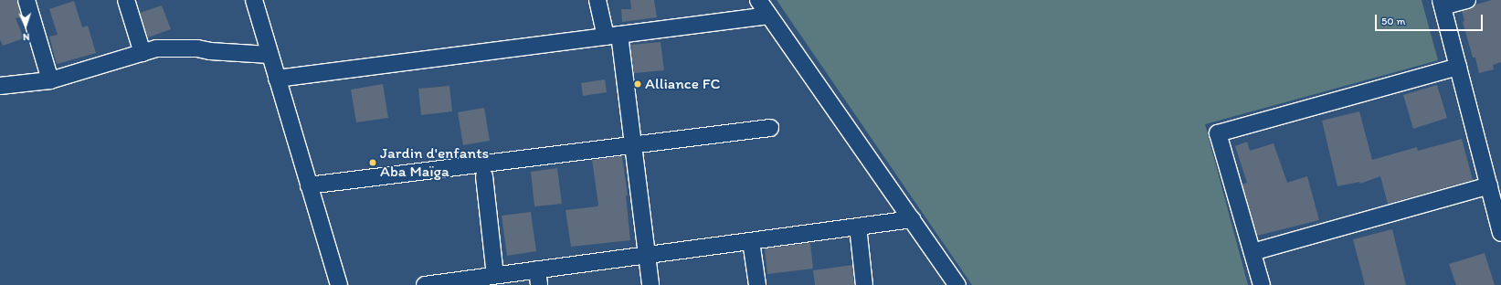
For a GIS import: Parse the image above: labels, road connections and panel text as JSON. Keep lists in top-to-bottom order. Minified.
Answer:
{"places":["Alliance FC","Jardin d'enfants Aba Maïga"],"scale_bar":"50 m","north":"bottom"}
